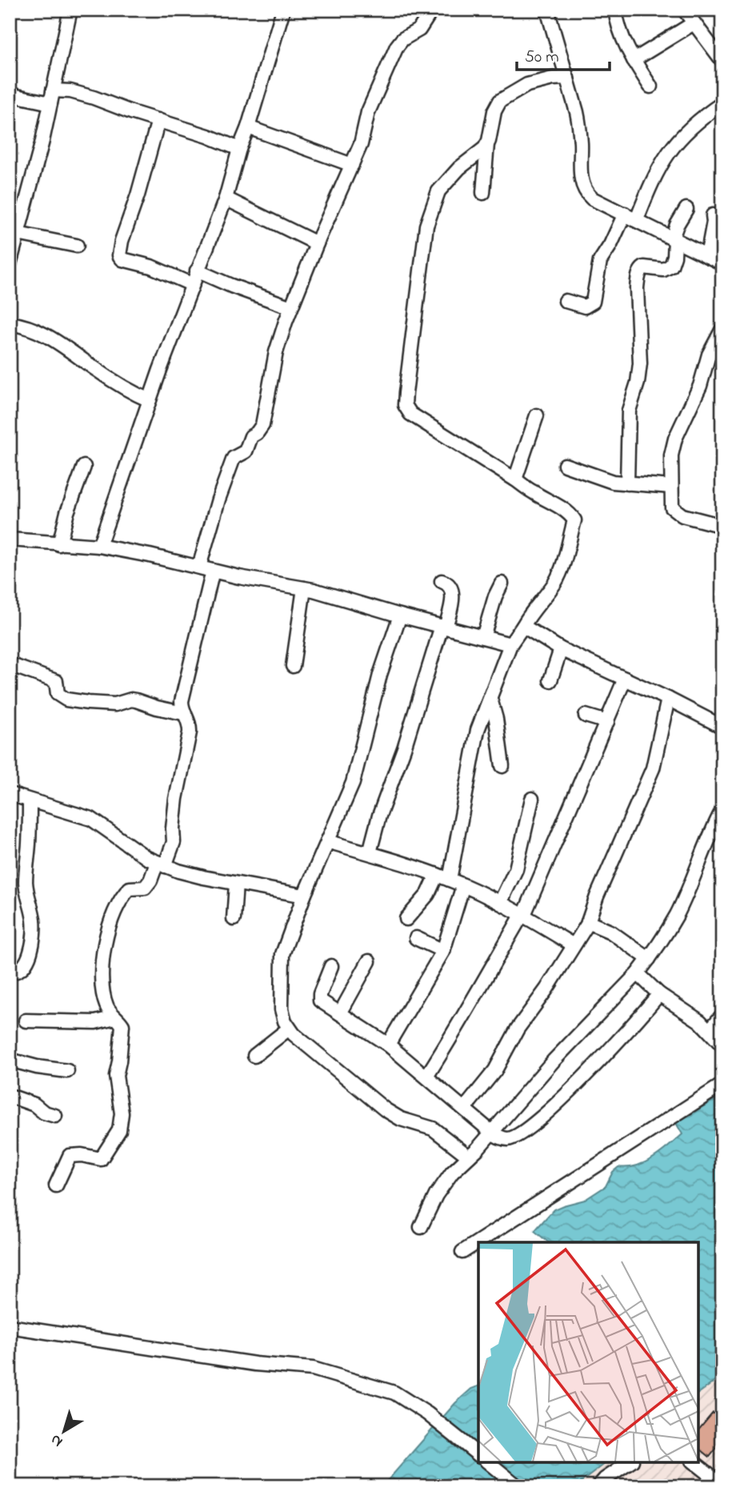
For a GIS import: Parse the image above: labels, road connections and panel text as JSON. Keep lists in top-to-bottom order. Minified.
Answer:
{"scale_bar":"50 m","north":"bottom left"}
